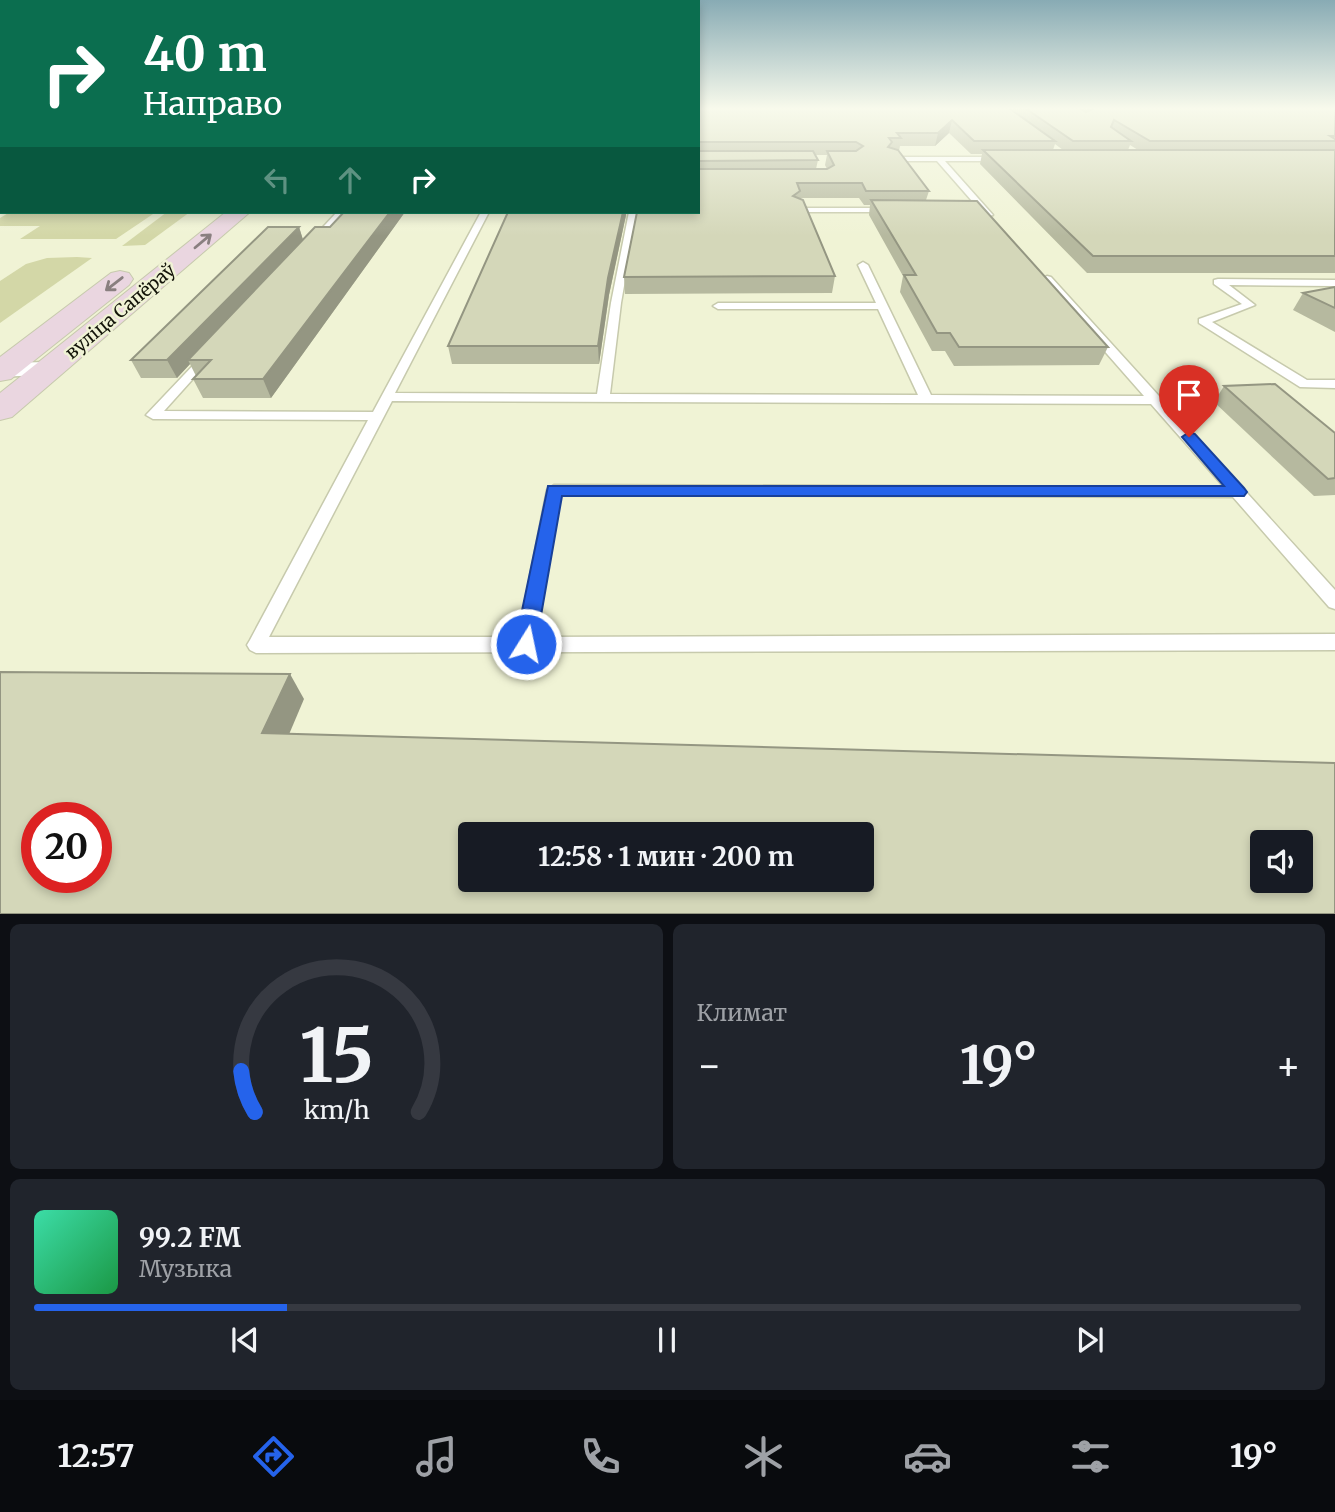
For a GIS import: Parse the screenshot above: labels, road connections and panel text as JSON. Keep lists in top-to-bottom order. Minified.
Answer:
{"streets":{"main road":["вуліца Сапёраў"]},"page":{"turn":["40 m","Направо"],"limit":"20","trip":"12:58 · 1 мин · 200 m","tile":"Климат","heat":["−","19°","+"],"song":["99.2 FM","Музыка"],"tabs":["12:57","19°"],"gauge":["15","km/h"]}}
